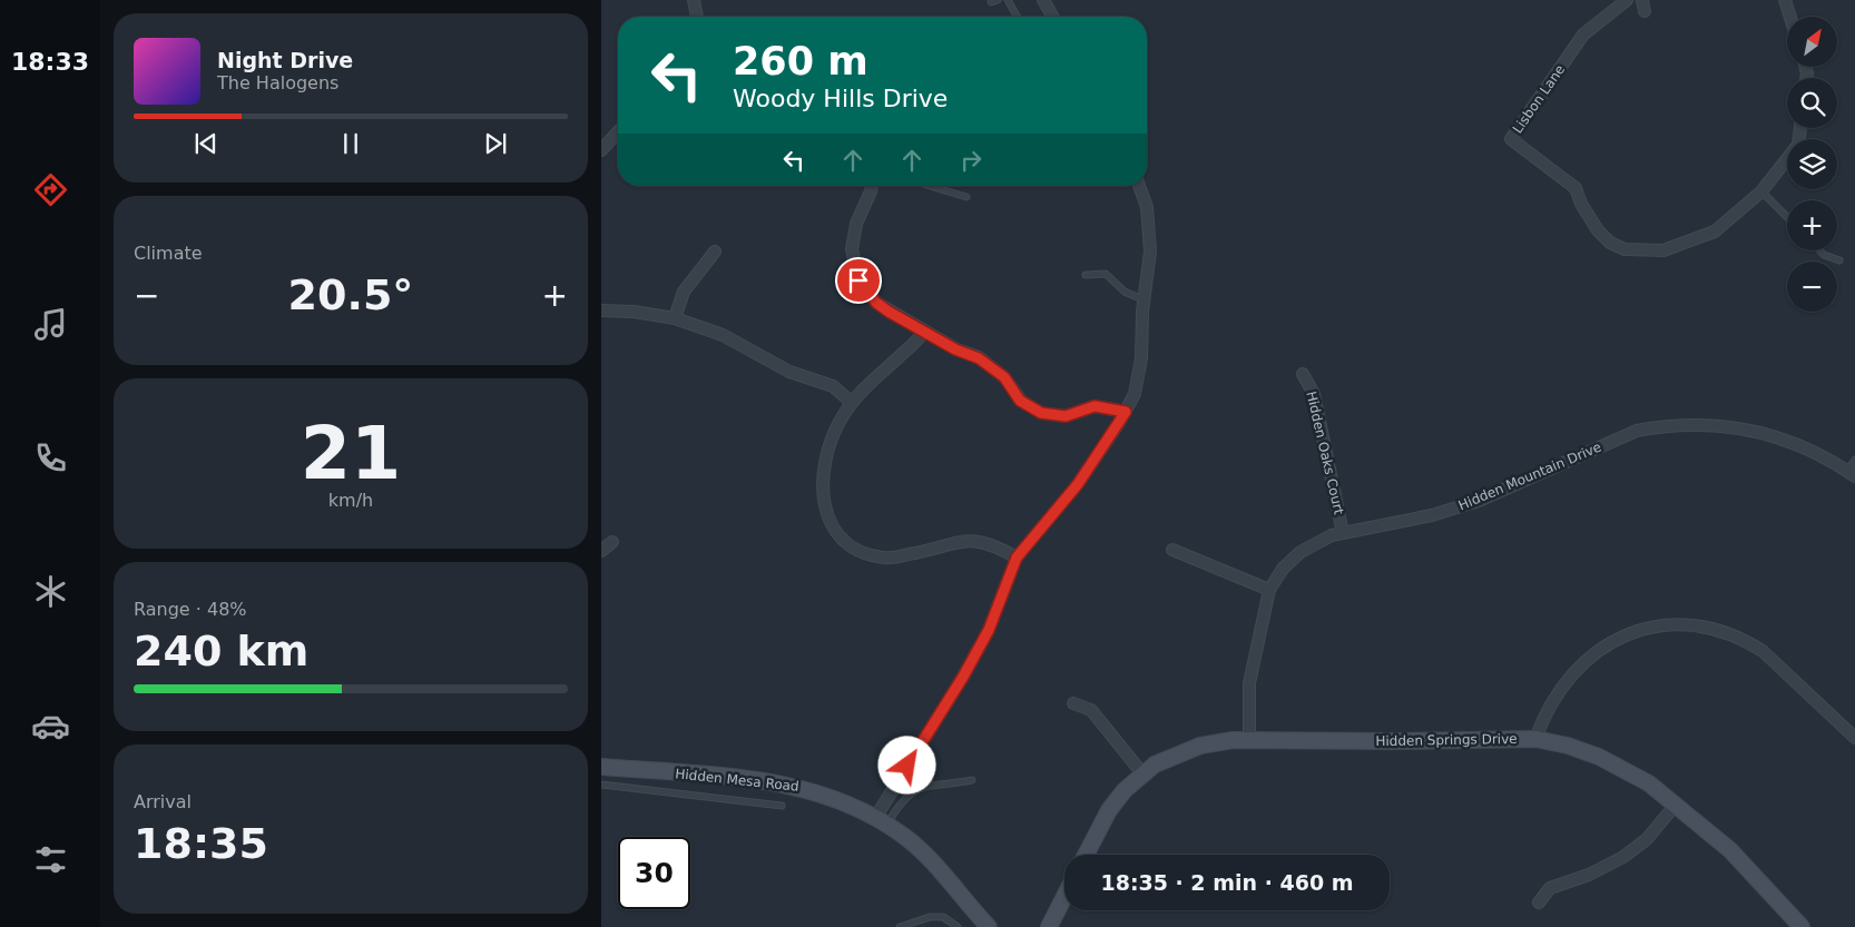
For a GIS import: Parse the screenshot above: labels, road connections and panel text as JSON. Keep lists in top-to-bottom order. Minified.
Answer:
{"streets":{"street":["Lisbon Lane","Hidden Oaks Court","Hidden Mountain Drive","Hidden Springs Drive","Hidden Mesa Road"]},"crossings":[["Hidden Oaks Court","Hidden Mountain Drive"],["Hidden Mountain Drive","Hidden Springs Drive"]],"north":"top right","page":{"tabs":"18:33","map_buttons":["+","−"],"turn":["260 m","Woody Hills Drive"],"song":["Night Drive","The Halogens"],"tile":["Climate",["21","km/h"],["Range · 48%","240 km"],["Arrival","18:35"]],"heat":["−","20.5°","+"],"limit":"30","trip":"18:35 · 2 min · 460 m"}}
